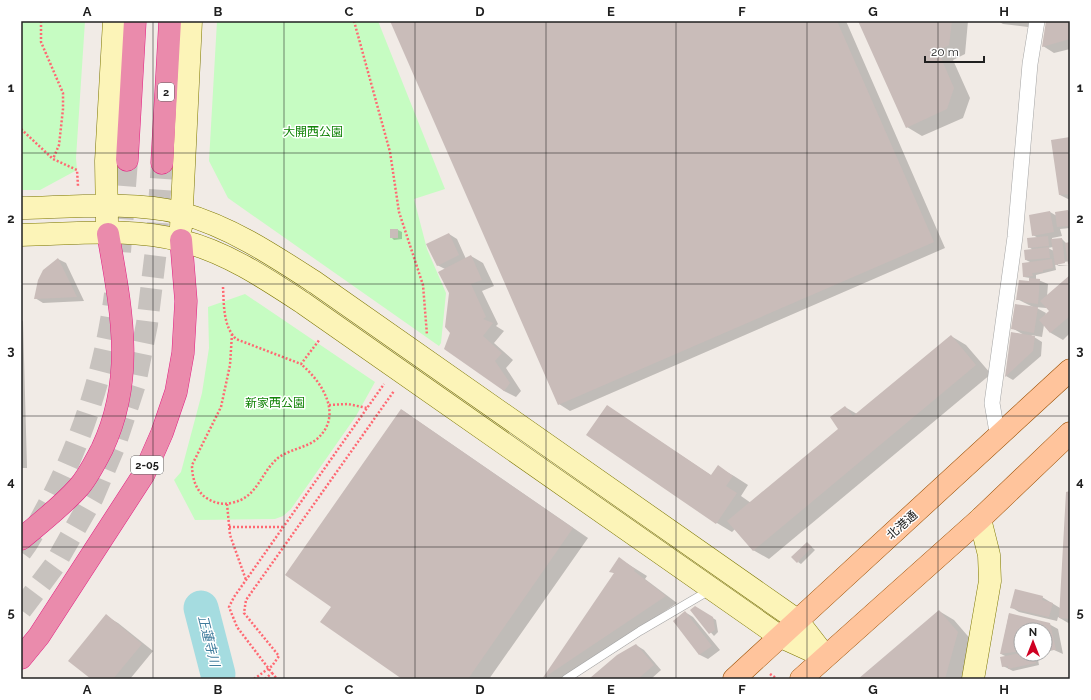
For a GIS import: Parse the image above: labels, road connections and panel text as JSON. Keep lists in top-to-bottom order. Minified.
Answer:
{"streets":{"highway":["2","2-05"],"main road":["北港通"]},"water":["正蓮寺川"],"parks":["大開西公園","新家西公園"],"scale_bar":"20 m","north":"top","grid":{"columns":["A","B","C","D","E","F","G","H"],"rows":["1","2","3","4","5"]}}
